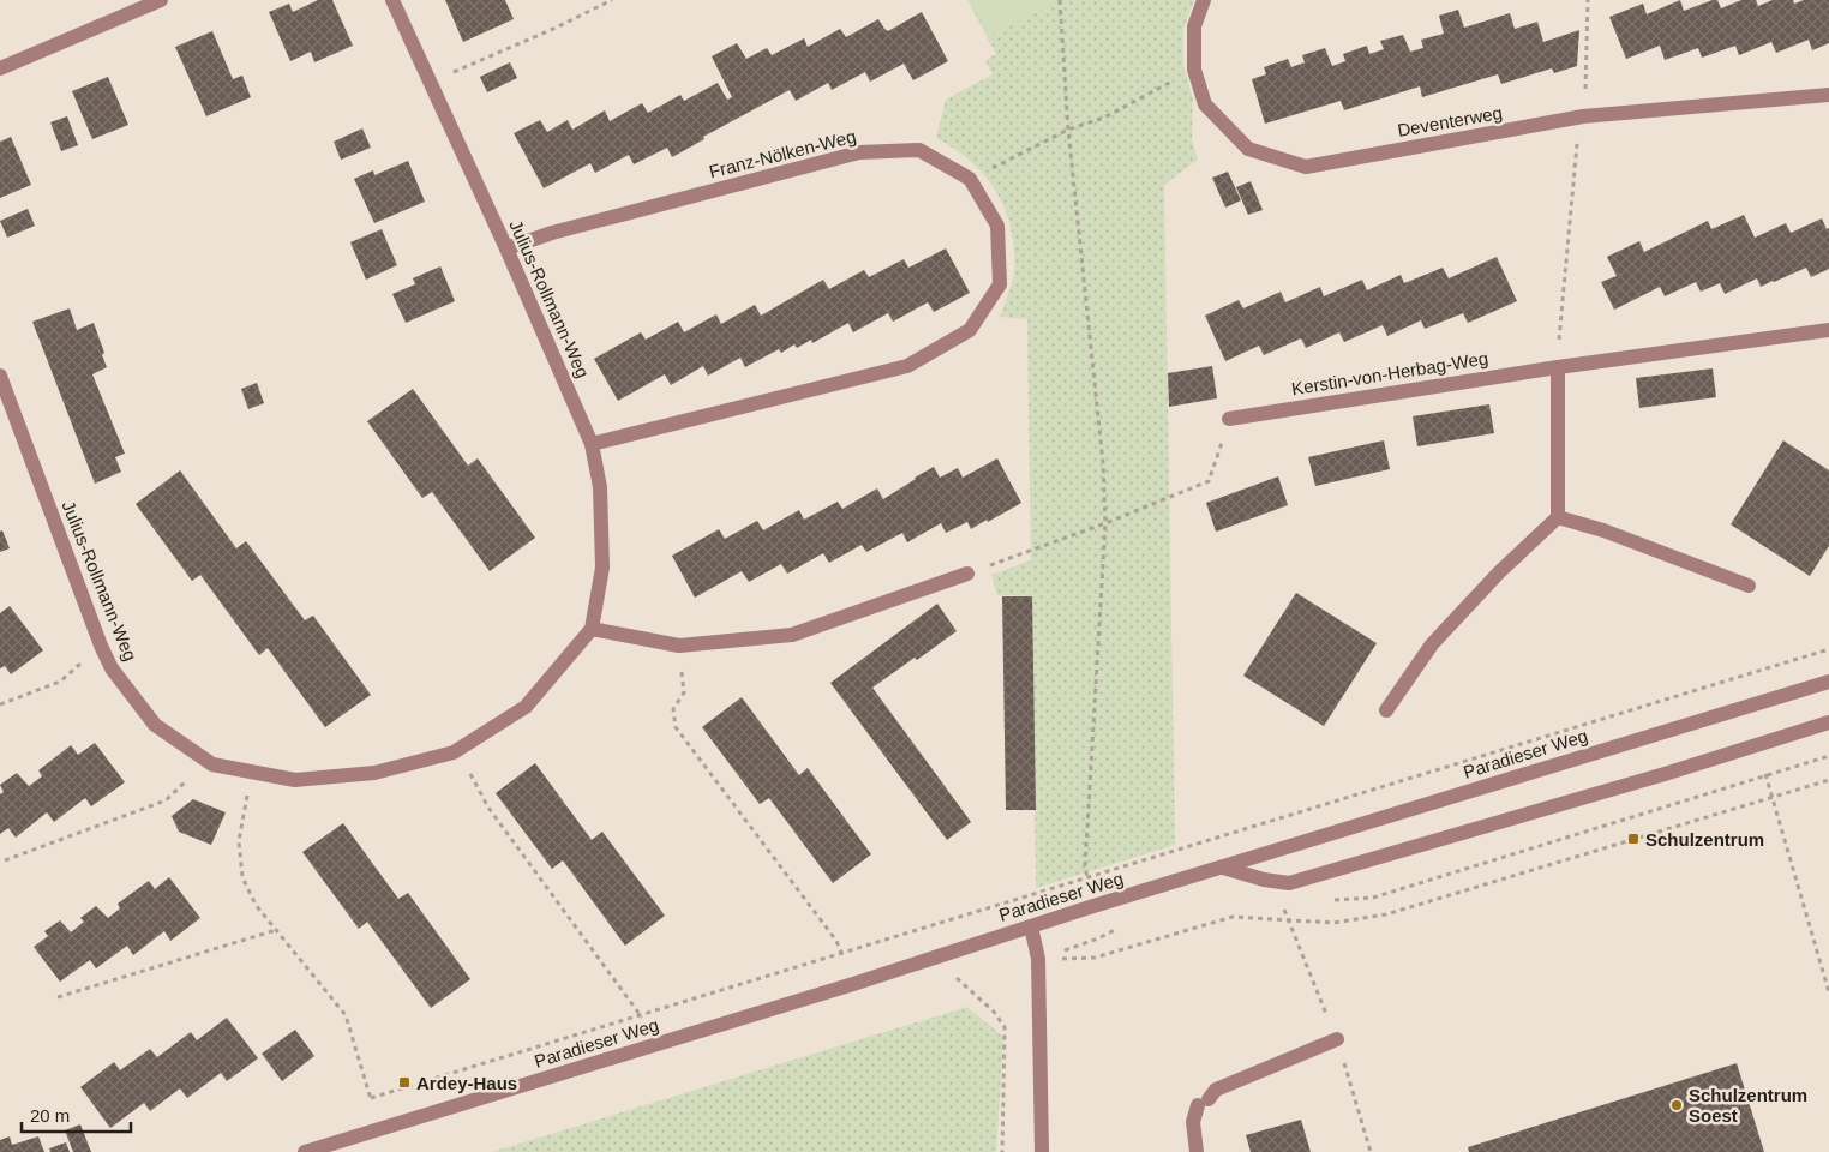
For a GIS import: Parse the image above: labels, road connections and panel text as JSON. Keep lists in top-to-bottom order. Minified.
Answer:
{"streets":{"street":["Deventerweg","Franz-Nölken-Weg","Julius-Rollmann-Weg","Kerstin-von-Herbag-Weg","Paradieser Weg"]},"crossings":[["Franz-Nölken-Weg","Julius-Rollmann-Weg"]],"places":{"transit":["Schulzentrum","Ardey-Haus"],"other":["Schulzentrum Soest"]},"scale_bar":"20 m"}
